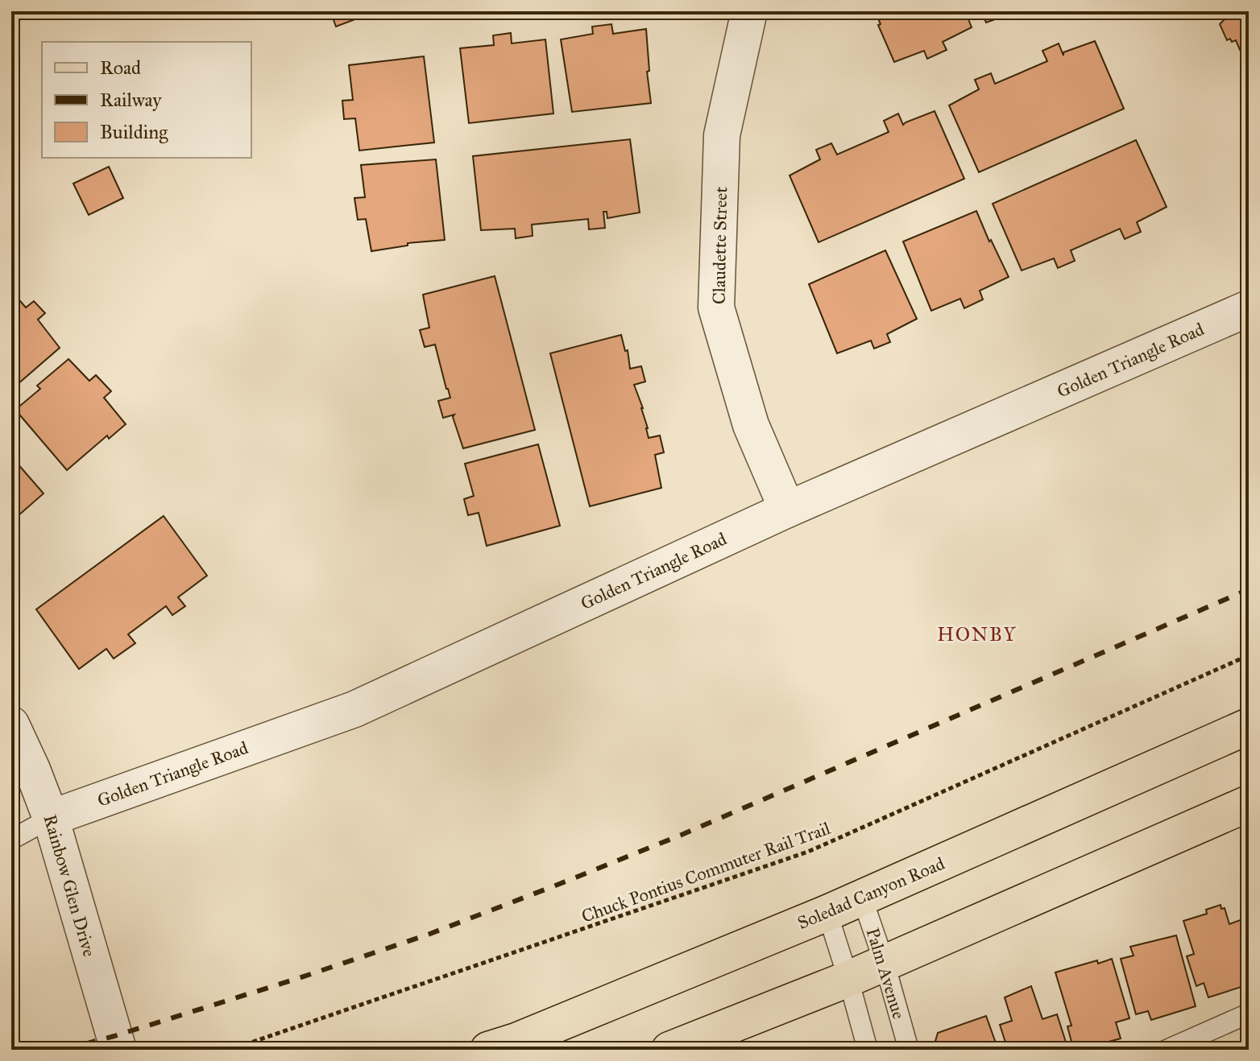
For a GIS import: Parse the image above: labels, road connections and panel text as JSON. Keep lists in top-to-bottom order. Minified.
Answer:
{"streets":{"main road":["Soledad Canyon Road"],"street":["Claudette Street","Golden Triangle Road","Rainbow Glen Drive"],"lane":["Palm Avenue"],"path":["Chuck Pontius Commuter Rail Trail"]},"crossings":[["Claudette Street","Golden Triangle Road"],["Golden Triangle Road","Rainbow Glen Drive"],["Soledad Canyon Road","Palm Avenue"]],"districts":["HONBY"],"legend":["Road","Railway","Building"]}
